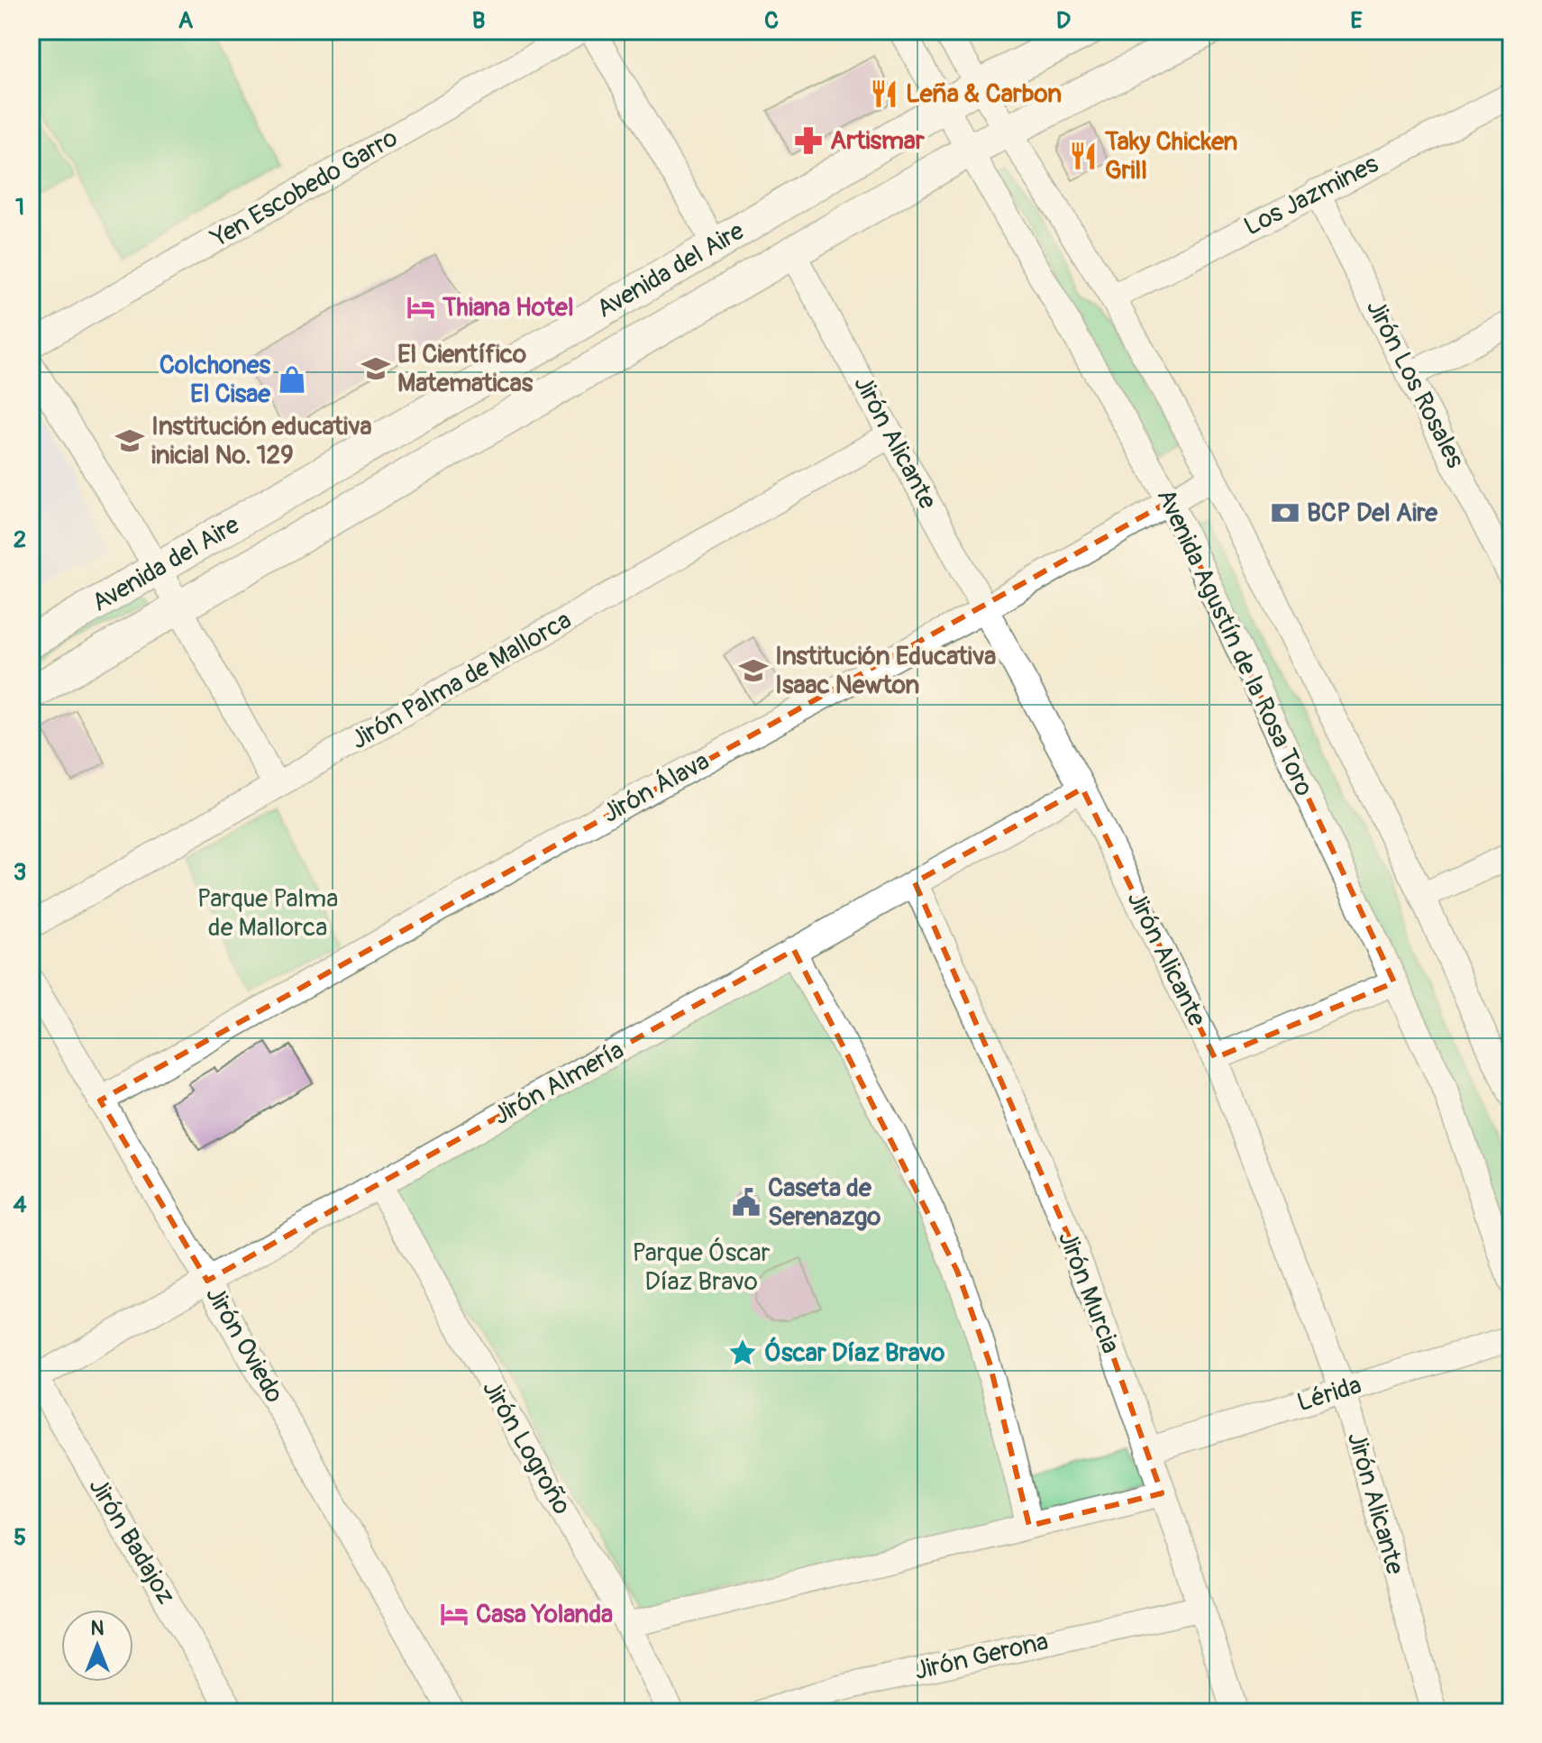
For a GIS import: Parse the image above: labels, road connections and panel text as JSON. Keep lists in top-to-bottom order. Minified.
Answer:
{"streets":{"main road":["Avenida del Aire"],"street":["Yen Escobedo Garro","Los Jazmines","Jirón Los Rosales","Jirón Alicante","Avenida Agustín de la Rosa Toro","Jirón Palma de Mallorca","Jirón Álava","Jirón Almería","Jirón Murcia","Jirón Oviedo","Lérida","Jirón Logroño","Jirón Badajoz","Jirón Gerona"]},"crossings":[["Los Jazmines","Jirón Los Rosales"],["Los Jazmines","Avenida Agustín de la Rosa Toro"],["Avenida del Aire","Jirón Alicante"],["Avenida del Aire","Avenida Agustín de la Rosa Toro"],["Jirón Alicante","Jirón Palma de Mallorca"],["Jirón Alicante","Jirón Álava"],["Jirón Alicante","Jirón Almería"],["Jirón Alicante","Lérida"],["Avenida Agustín de la Rosa Toro","Jirón Álava"],["Jirón Álava","Jirón Oviedo"],["Jirón Almería","Jirón Murcia"],["Jirón Almería","Jirón Oviedo"],["Jirón Almería","Jirón Logroño"],["Jirón Almería","Jirón Badajoz"],["Jirón Murcia","Lérida"],["Jirón Murcia","Jirón Gerona"]],"parks":["Parque Palma de Mallorca","Parque Óscar Díaz Bravo"],"places":{"restaurant":["Leña & Carbon","Taky Chicken Grill"],"pharmacy":["Artismar"],"hotel":["Thiana Hotel","Casa Yolanda"],"school or university":["El Científico Matematicas","Institución educativa inicial No. 129","Institución Educativa Isaac Newton"],"shop":["Colchones El Cisae"],"bank":["BCP Del Aire"],"public building":["Caseta de Serenazgo"],"place":["Óscar Díaz Bravo"]},"north":"top","grid":{"columns":["A","B","C","D","E"],"rows":["1","2","3","4","5"]}}
